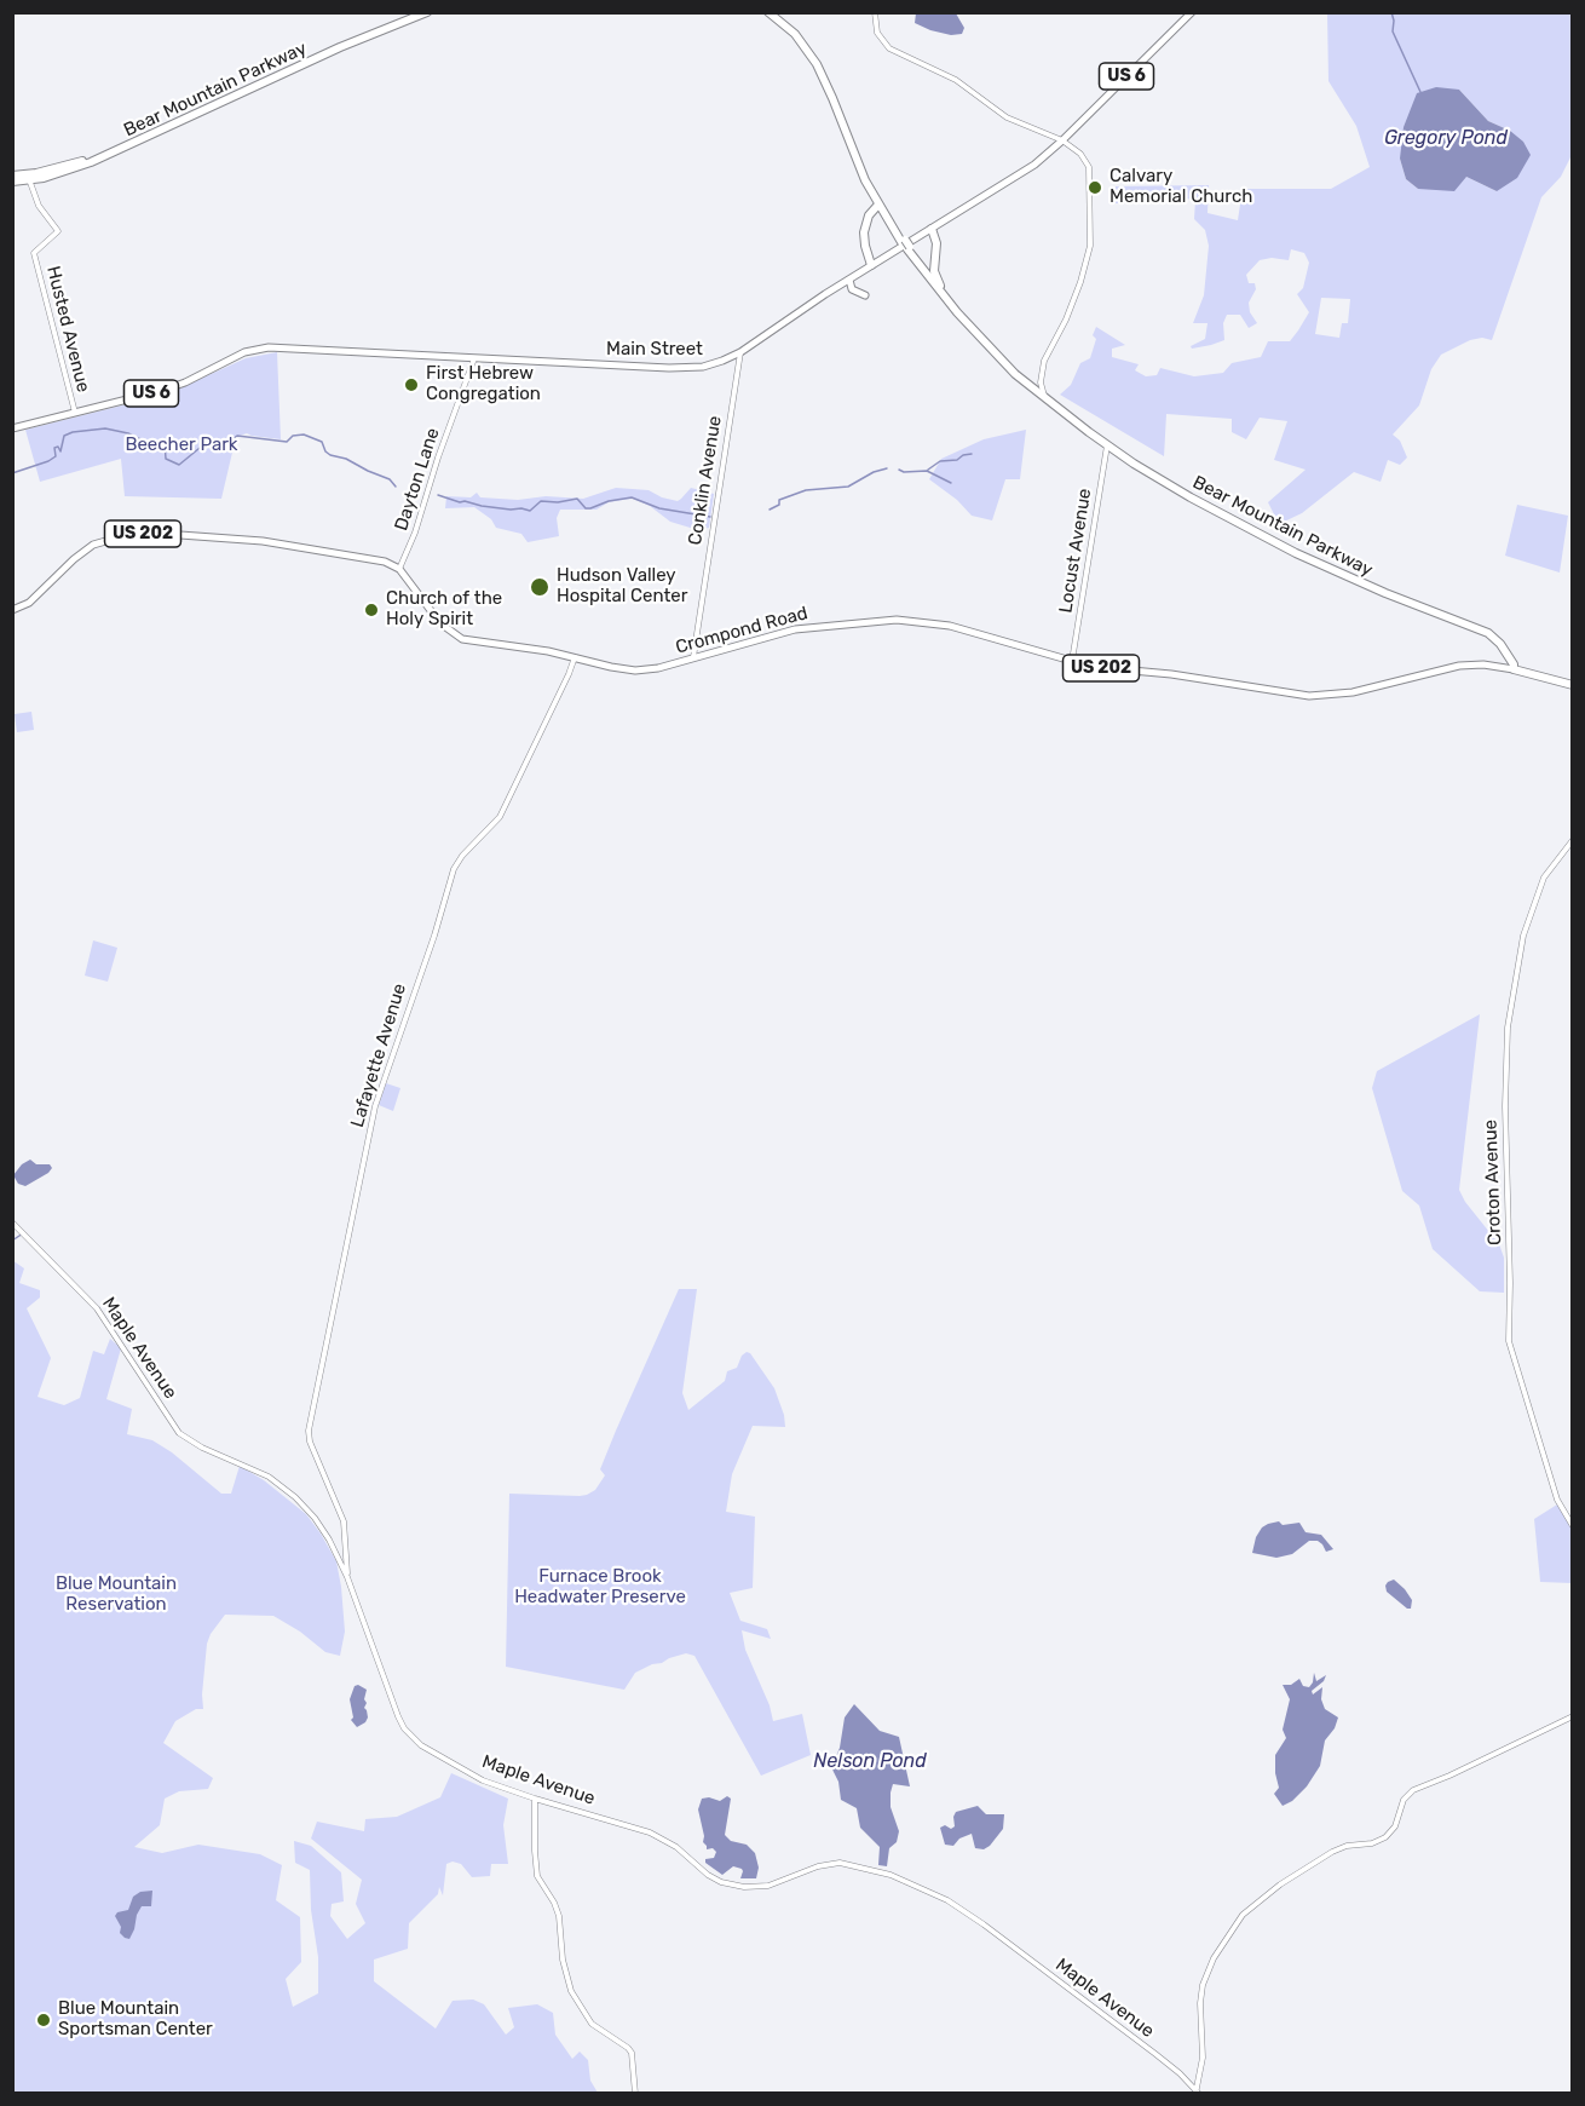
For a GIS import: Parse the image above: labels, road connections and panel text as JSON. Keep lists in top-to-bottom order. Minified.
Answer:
{"streets":{"highway":["Bear Mountain Parkway","US 202","Crompond Road"],"main road":["US 6","Main Street"],"street":["Husted Avenue","Dayton Lane","Conklin Avenue","Locust Avenue","Lafayette Avenue","Croton Avenue","Maple Avenue"]},"crossings":[["Bear Mountain Parkway","Husted Avenue"],["Bear Mountain Parkway","Locust Avenue"],["Bear Mountain Parkway","Crompond Road"],["Husted Avenue","Main Street"],["Main Street","Dayton Lane"],["Main Street","Conklin Avenue"],["Dayton Lane","US 202"],["Dayton Lane","Crompond Road"],["Conklin Avenue","Crompond Road"],["US 202","Crompond Road"],["Locust Avenue","Crompond Road"],["Crompond Road","Lafayette Avenue"],["Lafayette Avenue","Maple Avenue"]],"water":["Gregory Pond","Nelson Pond"],"parks":["Beecher Park","Furnace Brook Headwater Preserve","Blue Mountain Reservation"],"places":["Calvary Memorial Church","First Hebrew Congregation","Hudson Valley Hospital Center","Church of the Holy Spirit","Blue Mountain Sportsman Center"]}
